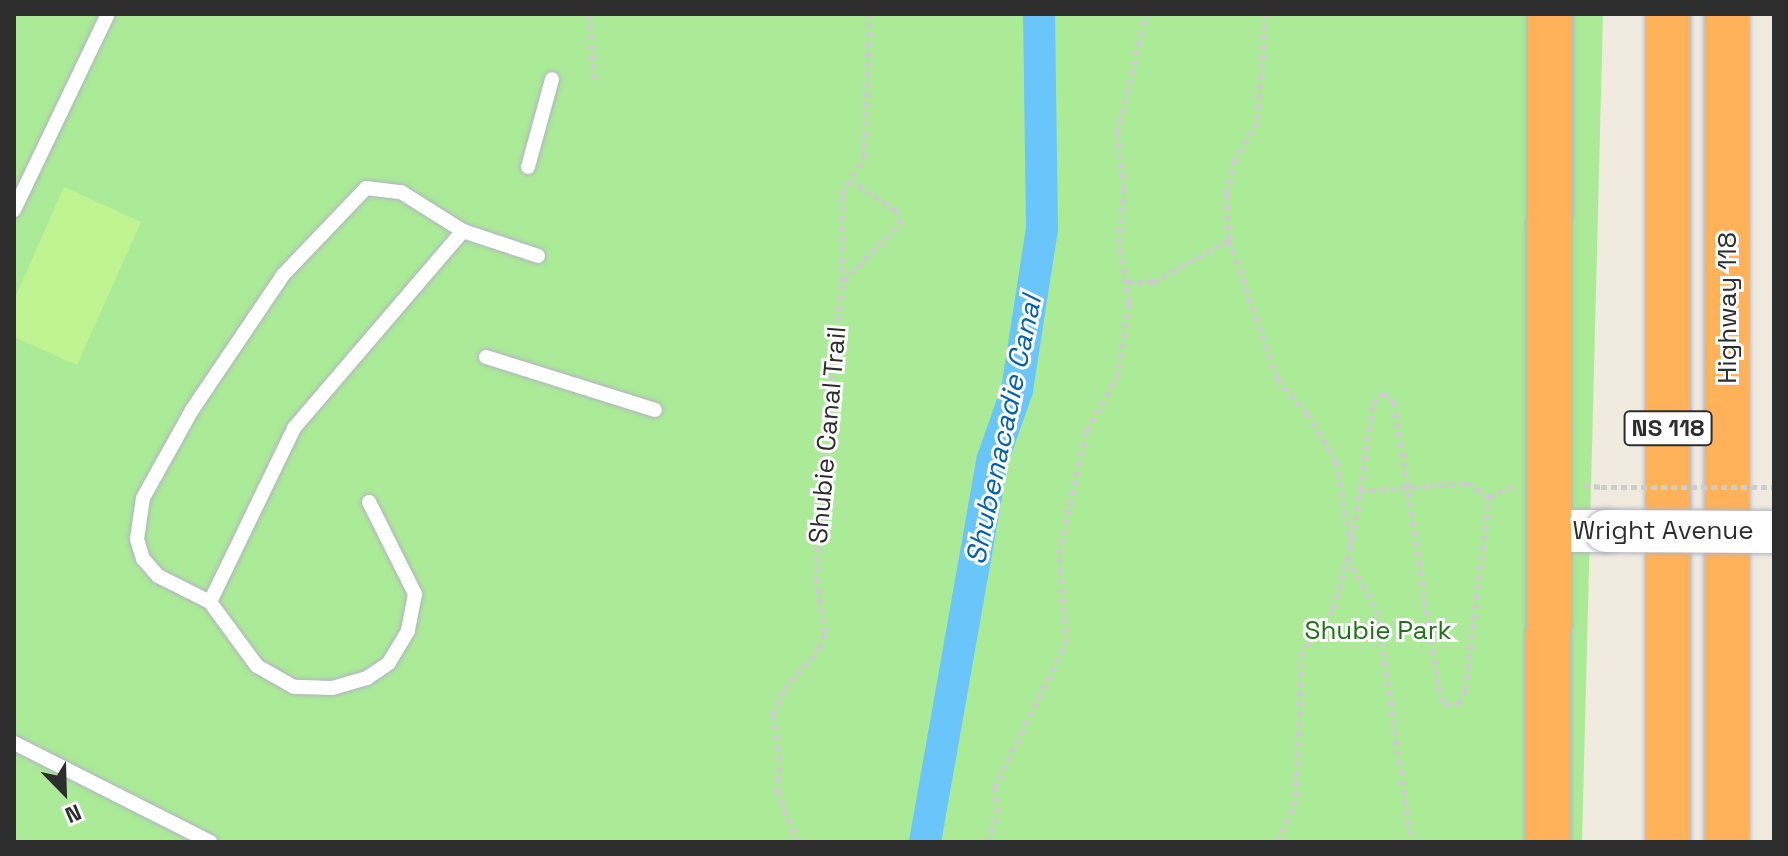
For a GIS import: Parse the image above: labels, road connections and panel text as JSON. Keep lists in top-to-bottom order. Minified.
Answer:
{"streets":{"highway":["Highway 118","NS 118"],"main road":["Wright Avenue"],"path":["Shubie Canal Trail"]},"water":["Shubenacadie Canal"],"parks":["Shubie Park"],"north":"bottom right"}
